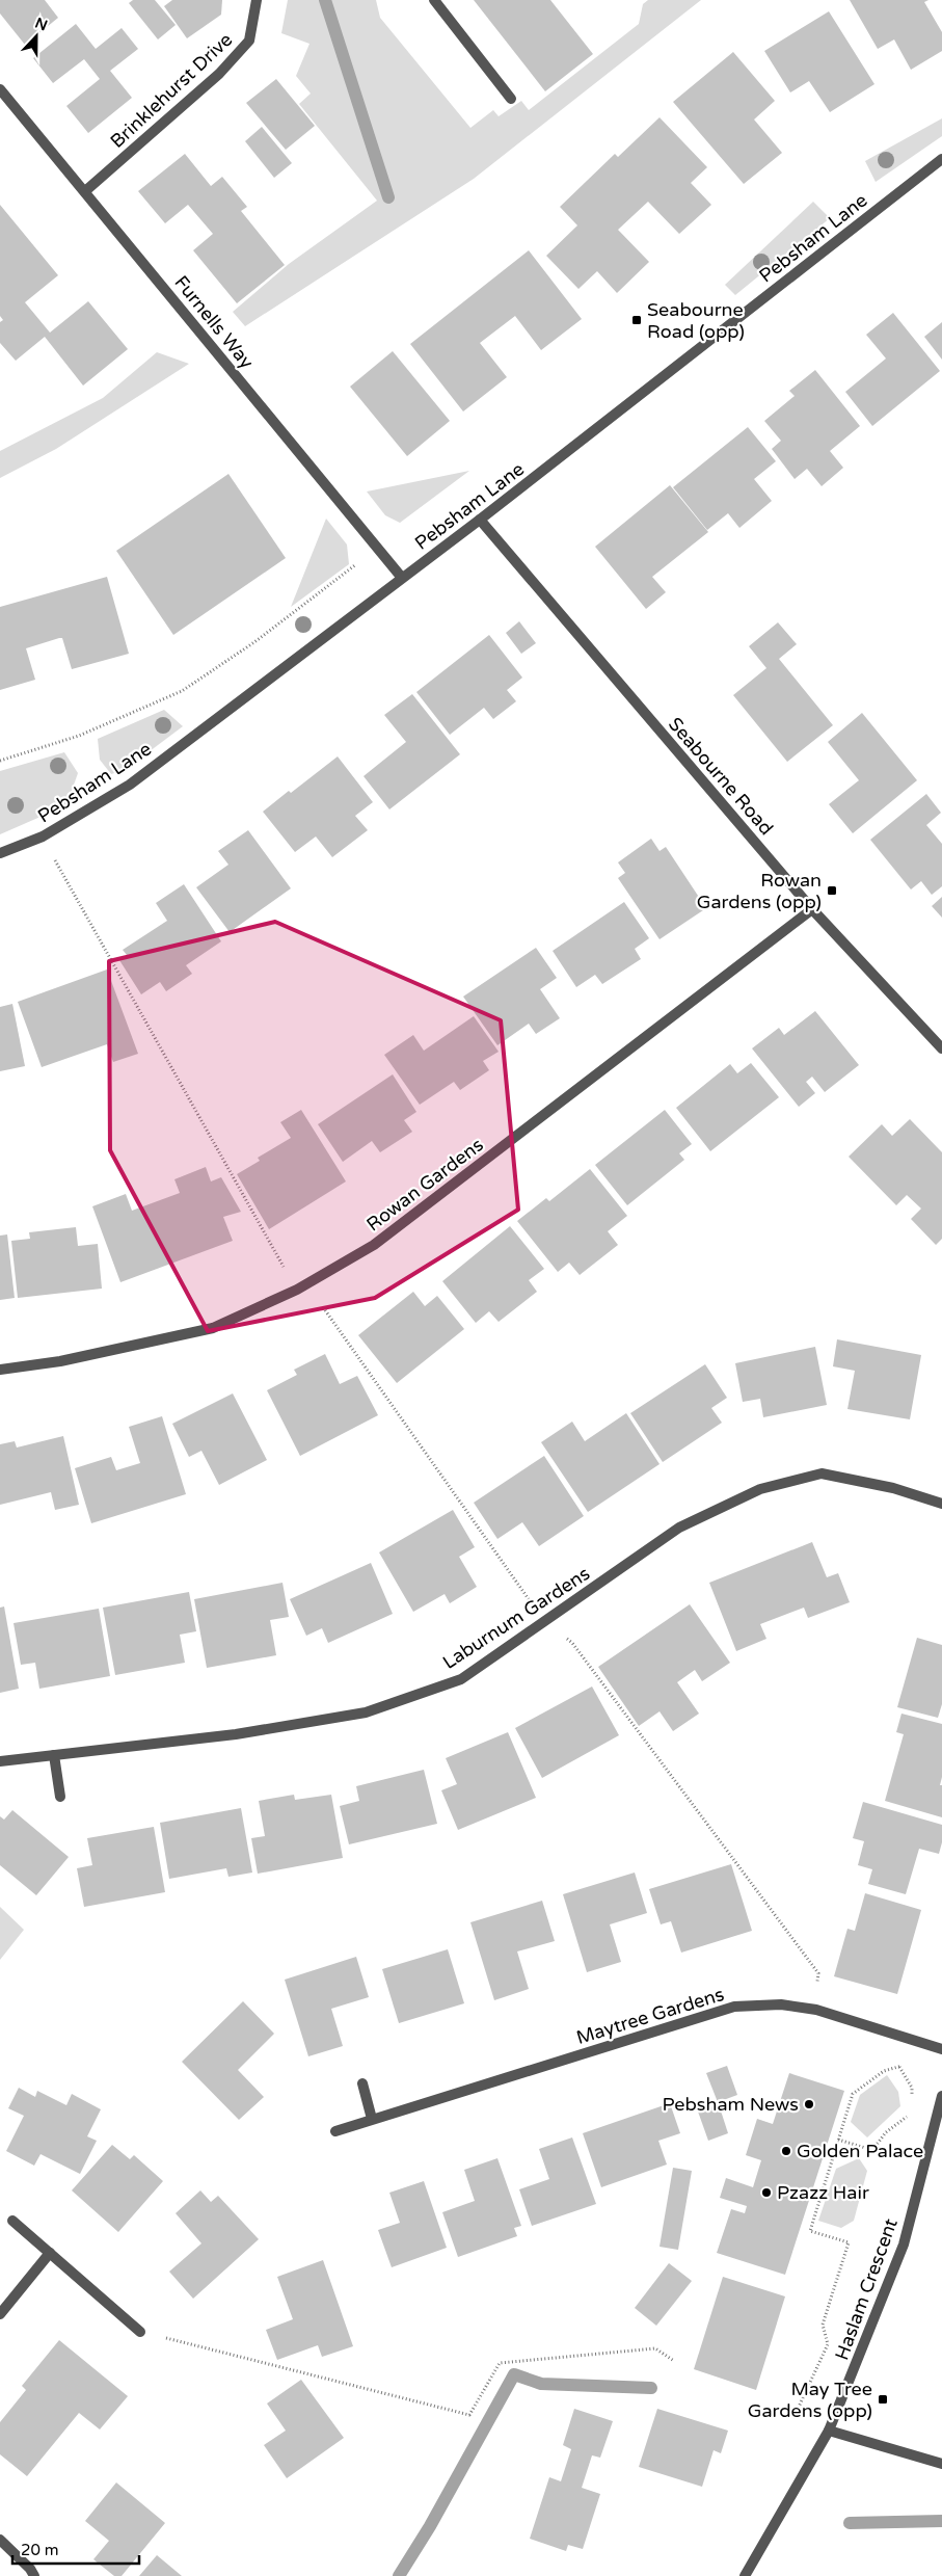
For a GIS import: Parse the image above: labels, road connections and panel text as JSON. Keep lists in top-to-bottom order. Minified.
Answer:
{"streets":{"street":["Brinklehurst Drive","Pebsham Lane","Furnells Way","Seabourne Road","Rowan Gardens","Laburnum Gardens","Maytree Gardens","Haslam Crescent"]},"crossings":[["Brinklehurst Drive","Furnells Way"],["Pebsham Lane","Furnells Way"],["Pebsham Lane","Seabourne Road"],["Seabourne Road","Rowan Gardens"]],"places":{"transit":["Seabourne Road (opp)","Rowan Gardens (opp)","May Tree Gardens (opp)"],"other":["Pebsham News","Golden Palace","Pzazz Hair"]},"scale_bar":"20 m","north":"top"}
